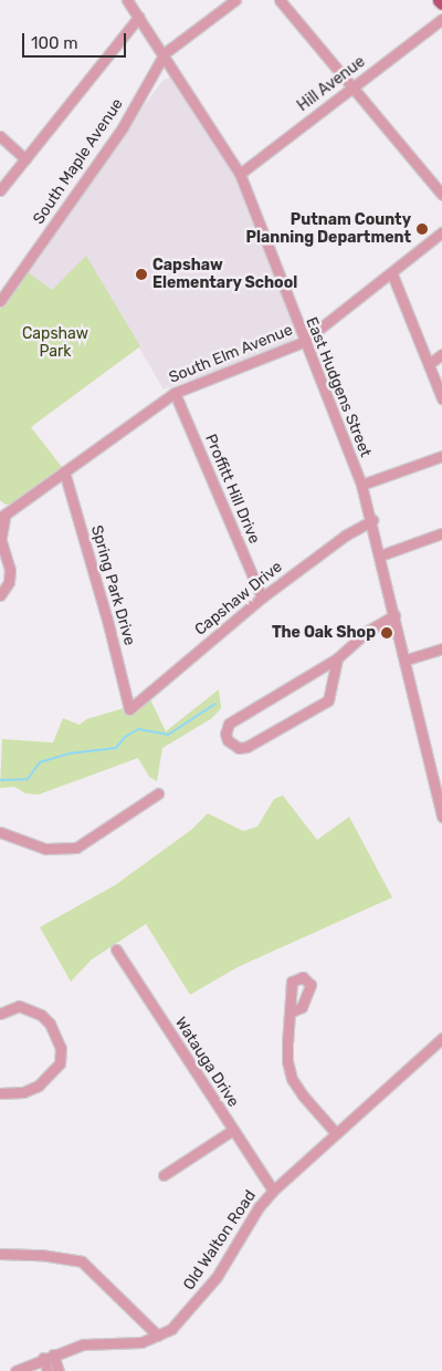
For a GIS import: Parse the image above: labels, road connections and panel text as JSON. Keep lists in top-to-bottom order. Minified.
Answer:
{"streets":{"street":["Hill Avenue","South Maple Avenue","South Elm Avenue","East Hudgens Street","Proffitt Hill Drive","Spring Park Drive","Capshaw Drive","Watauga Drive","Old Walton Road"]},"crossings":[["Hill Avenue","East Hudgens Street"],["South Maple Avenue","East Hudgens Street"],["South Elm Avenue","East Hudgens Street"],["South Elm Avenue","Proffitt Hill Drive"],["South Elm Avenue","Spring Park Drive"],["East Hudgens Street","Capshaw Drive"],["Proffitt Hill Drive","Capshaw Drive"],["Spring Park Drive","Capshaw Drive"],["Watauga Drive","Old Walton Road"]],"parks":["Capshaw Park"],"places":["Putnam County Planning Department","Capshaw Elementary School","The Oak Shop"],"scale_bar":"100 m"}
